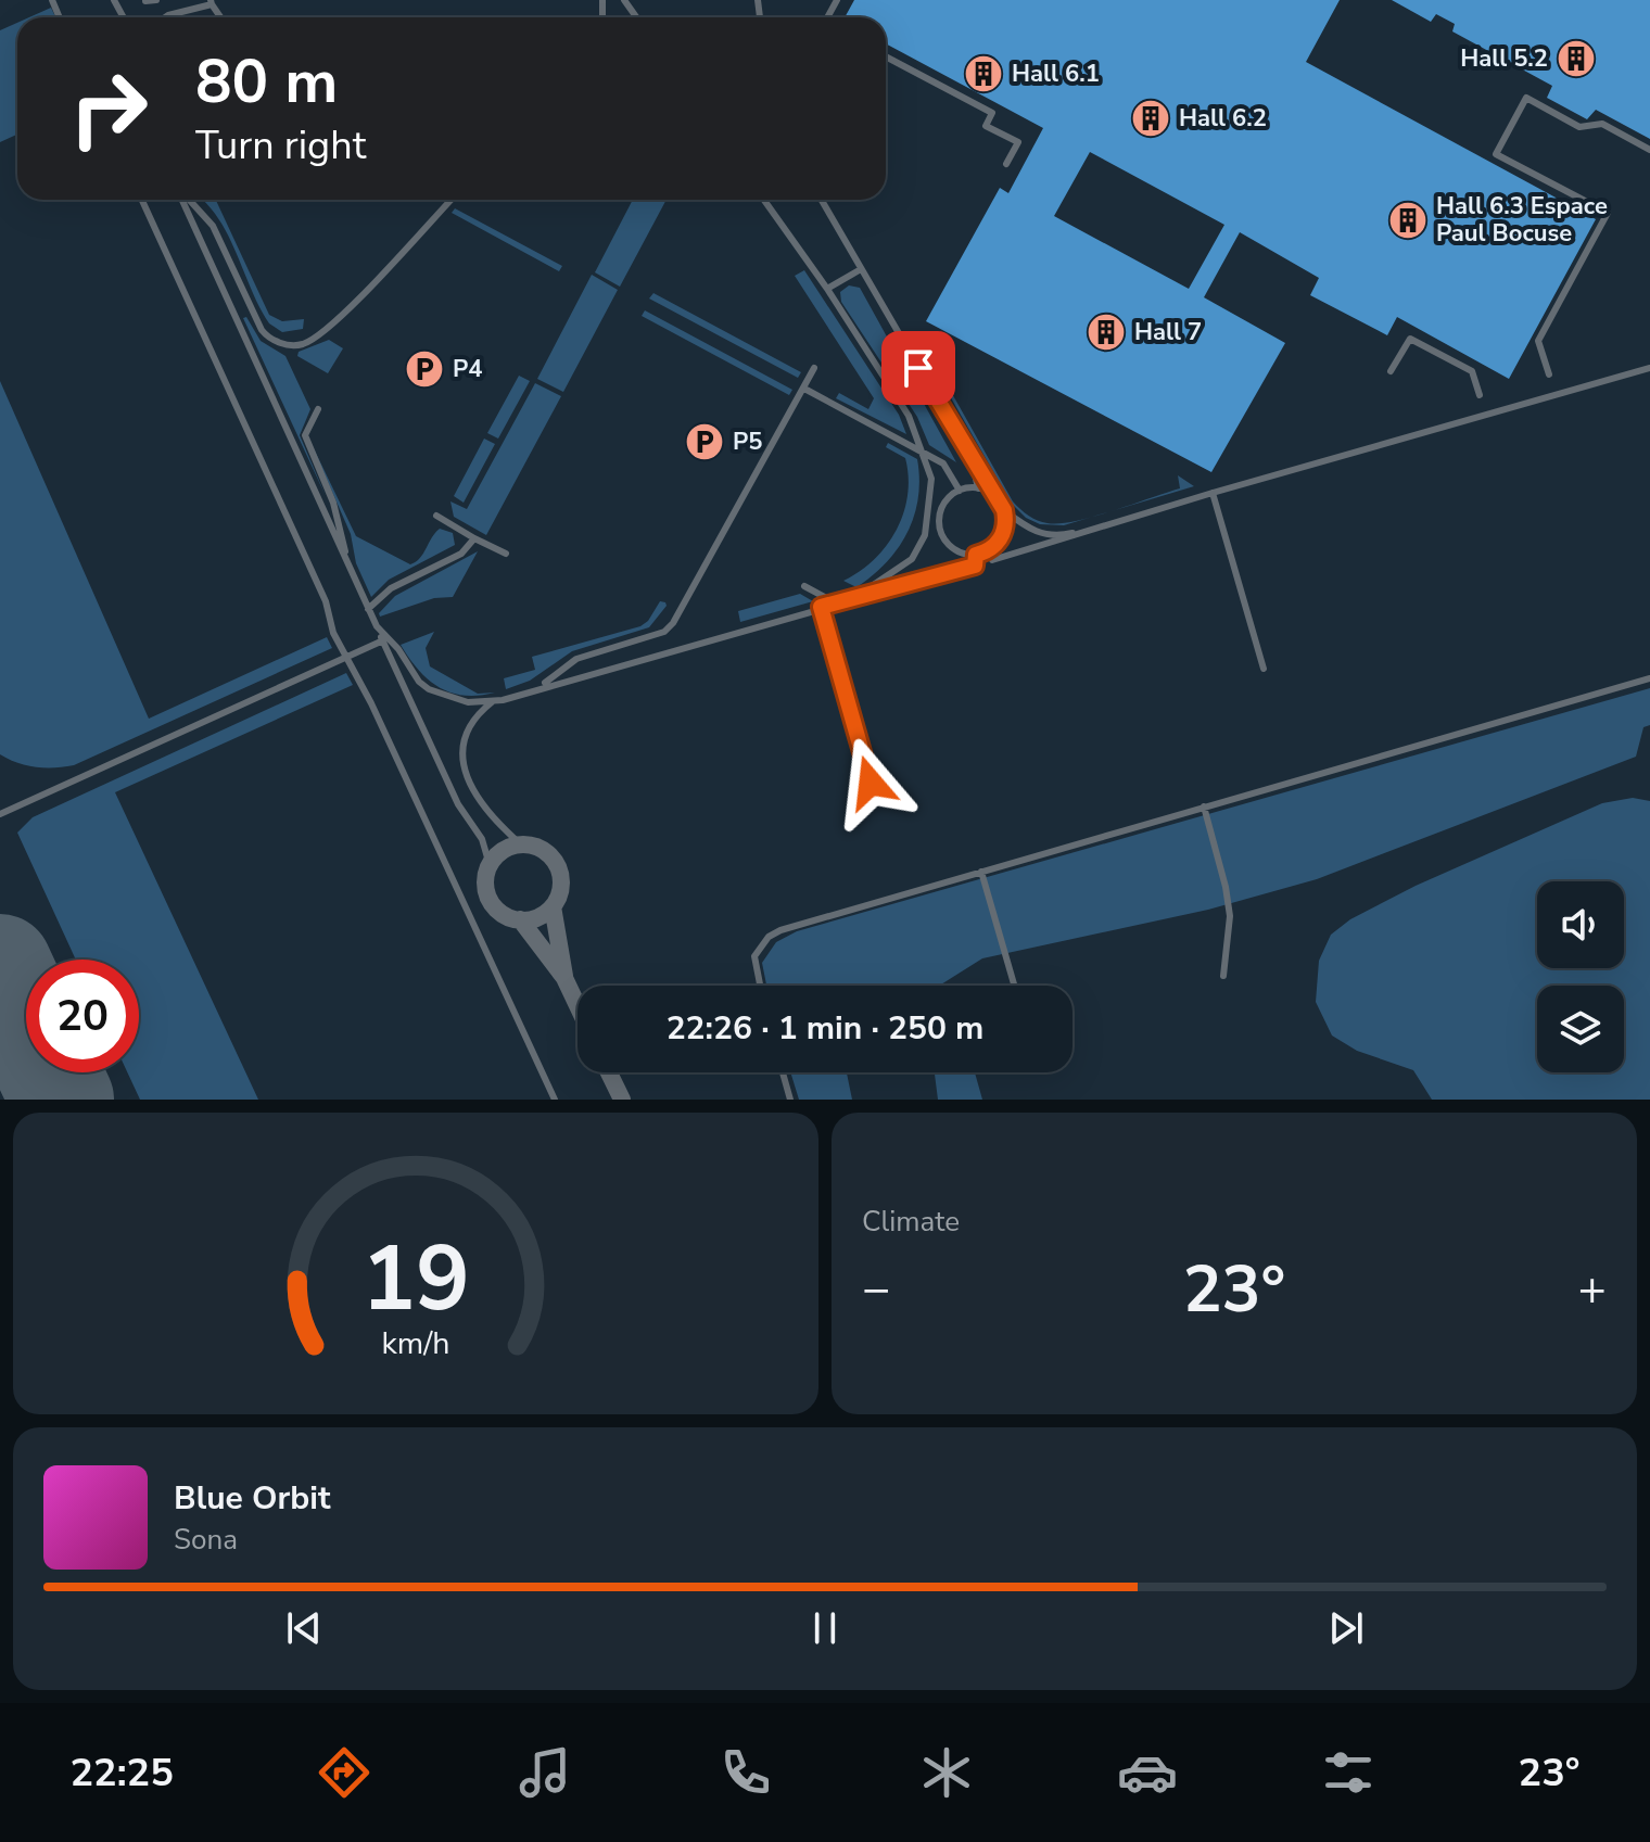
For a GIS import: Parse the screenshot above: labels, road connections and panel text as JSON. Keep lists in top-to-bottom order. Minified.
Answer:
{"places":{"building":["Hall 5.2","Hall 6.1","Hall 6.2","Hall 6.3 Espace Paul Bocuse","Hall 7"],"parking":["P4","P5"]},"page":{"turn":["80 m","Turn right"],"limit":"20","trip":"22:26 · 1 min · 250 m","tile":"Climate","heat":["−","23°","+"],"song":["Blue Orbit","Sona"],"tabs":["22:25","23°"],"gauge":["19","km/h"]}}
